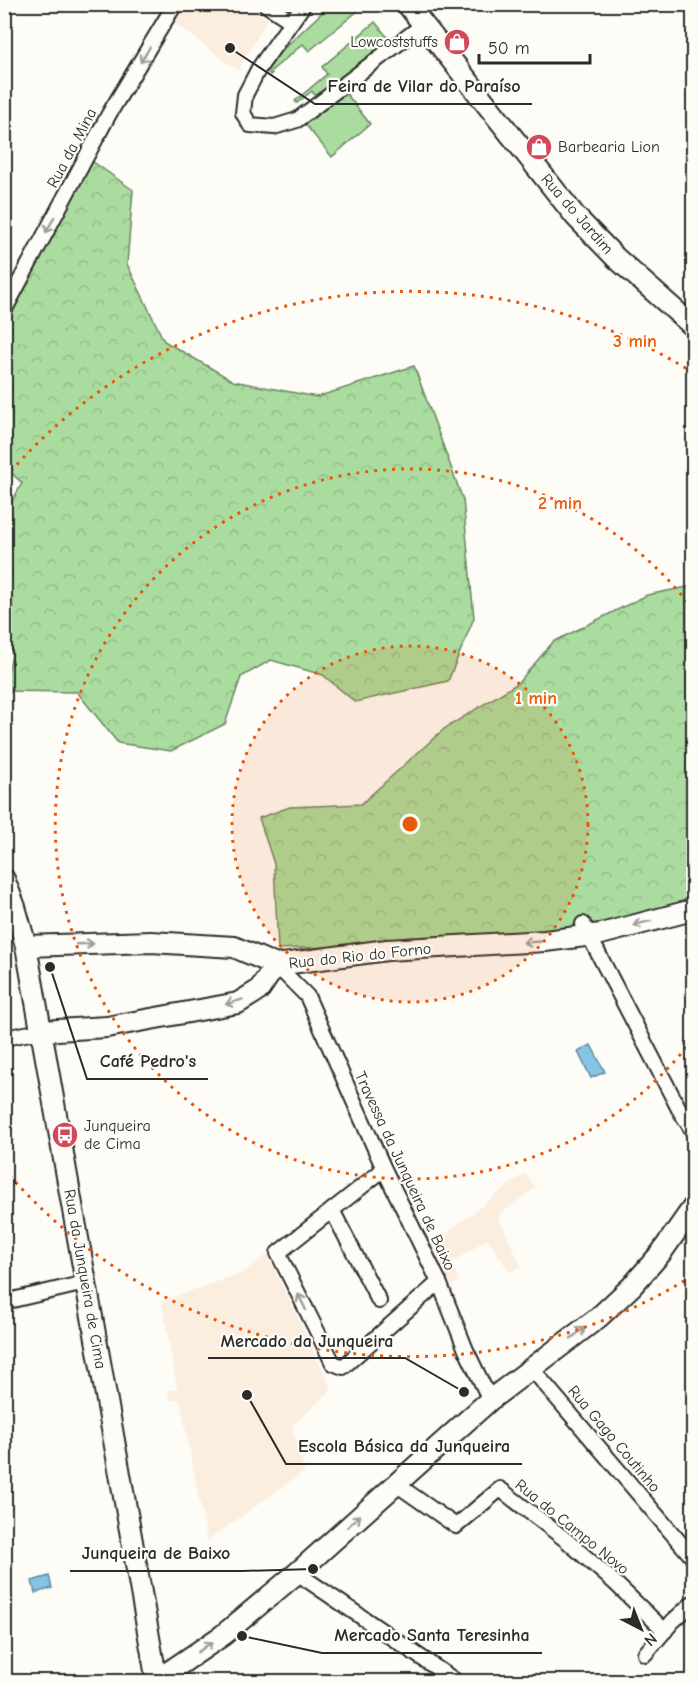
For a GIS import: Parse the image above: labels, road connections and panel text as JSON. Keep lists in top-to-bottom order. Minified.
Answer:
{"streets":{"street":["Rua da Mina","Rua do Jardim","Rua do Rio do Forno","Travessa da Junqueira de Baixo","Rua da Junqueira de Cima","Rua Gago Coutinho","Rua do Campo Novo"]},"crossings":[["Rua do Rio do Forno","Travessa da Junqueira de Baixo"],["Rua do Rio do Forno","Rua da Junqueira de Cima"]],"one_way":["Rua da Mina"],"places":{"shop":["Lowcoststuffs","Barbearia Lion"],"other":["Feira de Vilar do Paraíso","Café Pedro's","Mercado da Junqueira","Escola Básica da Junqueira","Junqueira de Baixo","Mercado Santa Teresinha"],"bus stop":["Junqueira de Cima"]},"scale_bar":"50 m","north":"bottom right","rings":["3 min","2 min","1 min"]}
